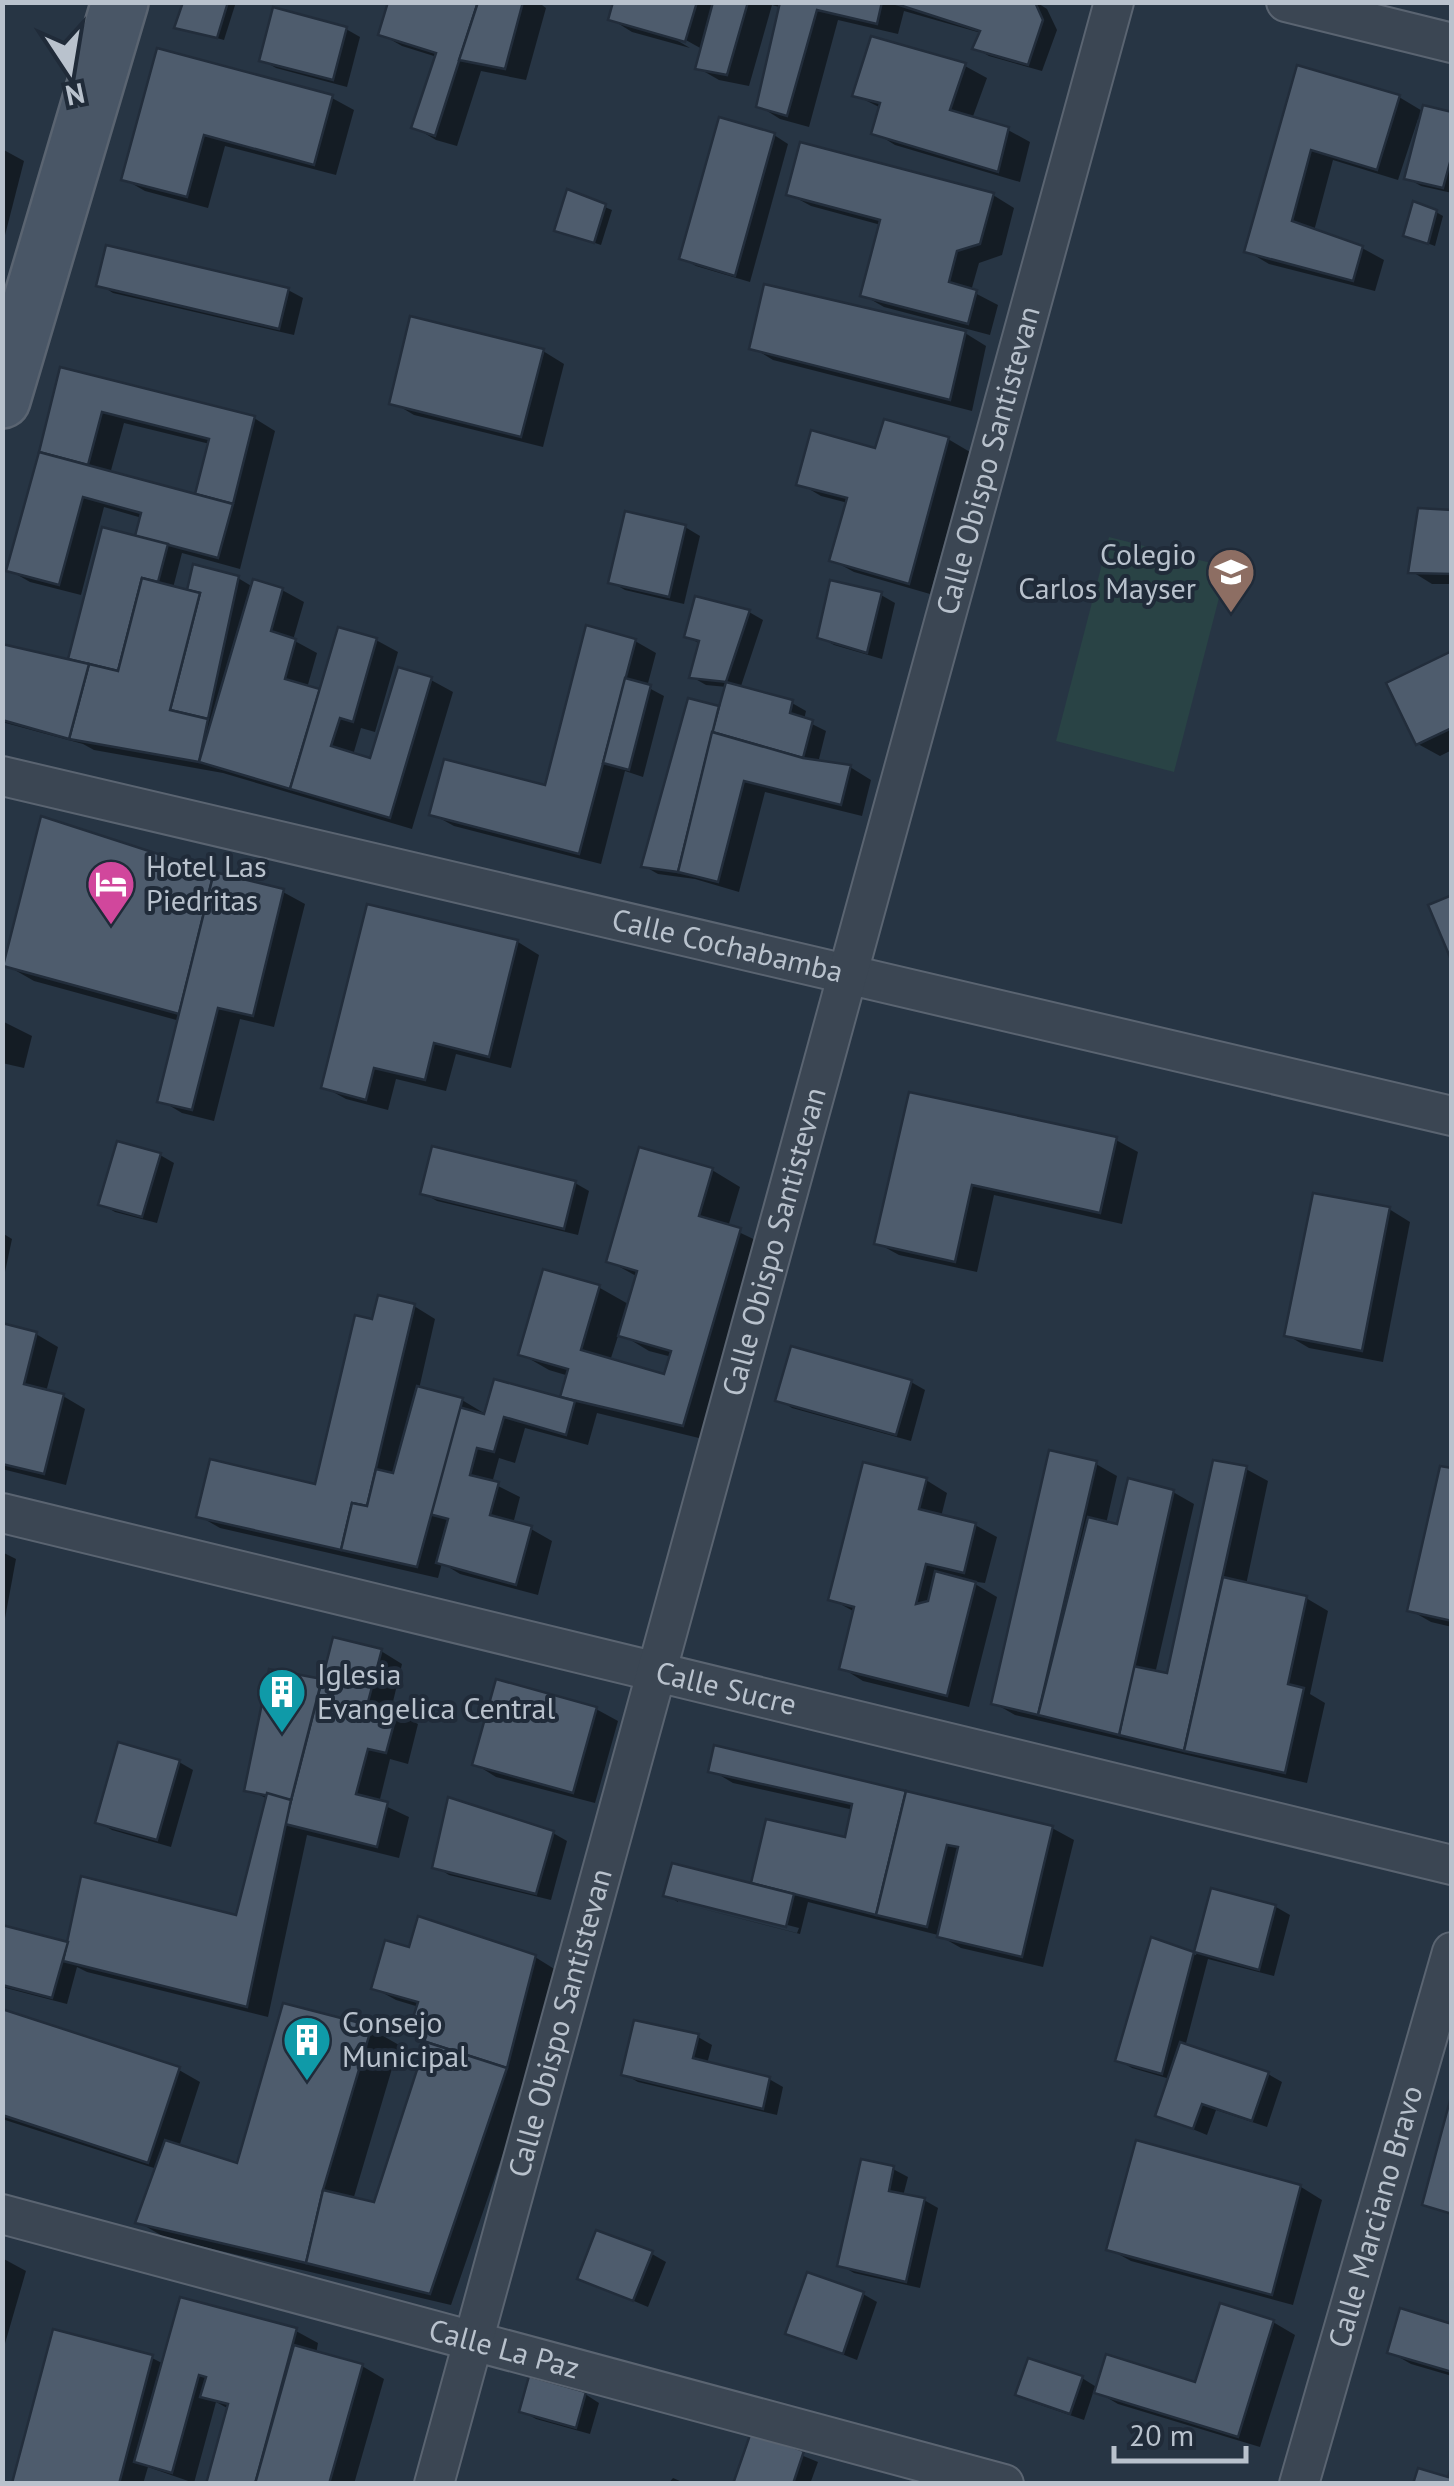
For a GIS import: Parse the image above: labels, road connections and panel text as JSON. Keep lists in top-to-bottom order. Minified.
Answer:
{"streets":{"street":["Calle Obispo Santistevan","Calle Cochabamba","Calle Sucre","Calle Marciano Bravo","Calle La Paz"]},"crossings":[["Calle Obispo Santistevan","Calle Cochabamba"],["Calle Obispo Santistevan","Calle Sucre"],["Calle Obispo Santistevan","Calle La Paz"]],"places":{"school or university":["Colegio Carlos Mayser"],"hotel":["Hotel Las Piedritas"],"building":["Iglesia Evangelica Central","Consejo Municipal"]},"scale_bar":"20 m","north":"bottom"}
